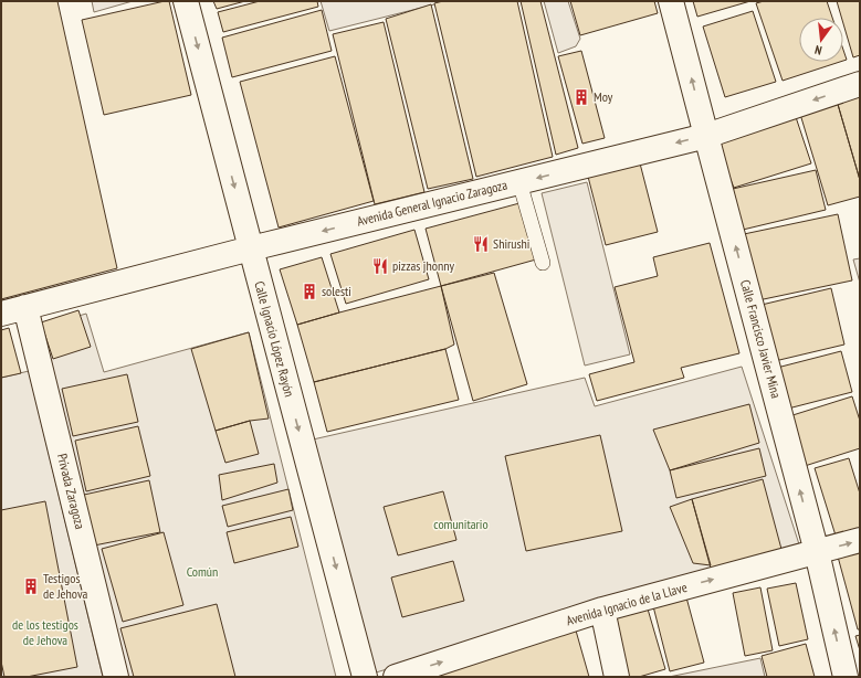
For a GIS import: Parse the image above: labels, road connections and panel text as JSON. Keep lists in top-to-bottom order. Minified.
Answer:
{"streets":{"street":["Avenida General Ignacio Zaragoza","Calle Ignacio López Rayón","Calle Francisco Javier Mina","Privada Zaragoza","Avenida Ignacio de la Llave"]},"crossings":[["Avenida General Ignacio Zaragoza","Calle Ignacio López Rayón"],["Avenida General Ignacio Zaragoza","Calle Francisco Javier Mina"],["Avenida General Ignacio Zaragoza","Privada Zaragoza"],["Calle Francisco Javier Mina","Avenida Ignacio de la Llave"]],"one_way":["Avenida General Ignacio Zaragoza","Calle Ignacio López Rayón","Calle Francisco Javier Mina","Avenida Ignacio de la Llave"],"parks":["comunitario","Común","de los testigos de Jehova"],"places":{"building":["Moy","solesti","Testigos de Jehova"],"restaurant":["Shirushi","pizzas jhonny"]},"north":"bottom"}
